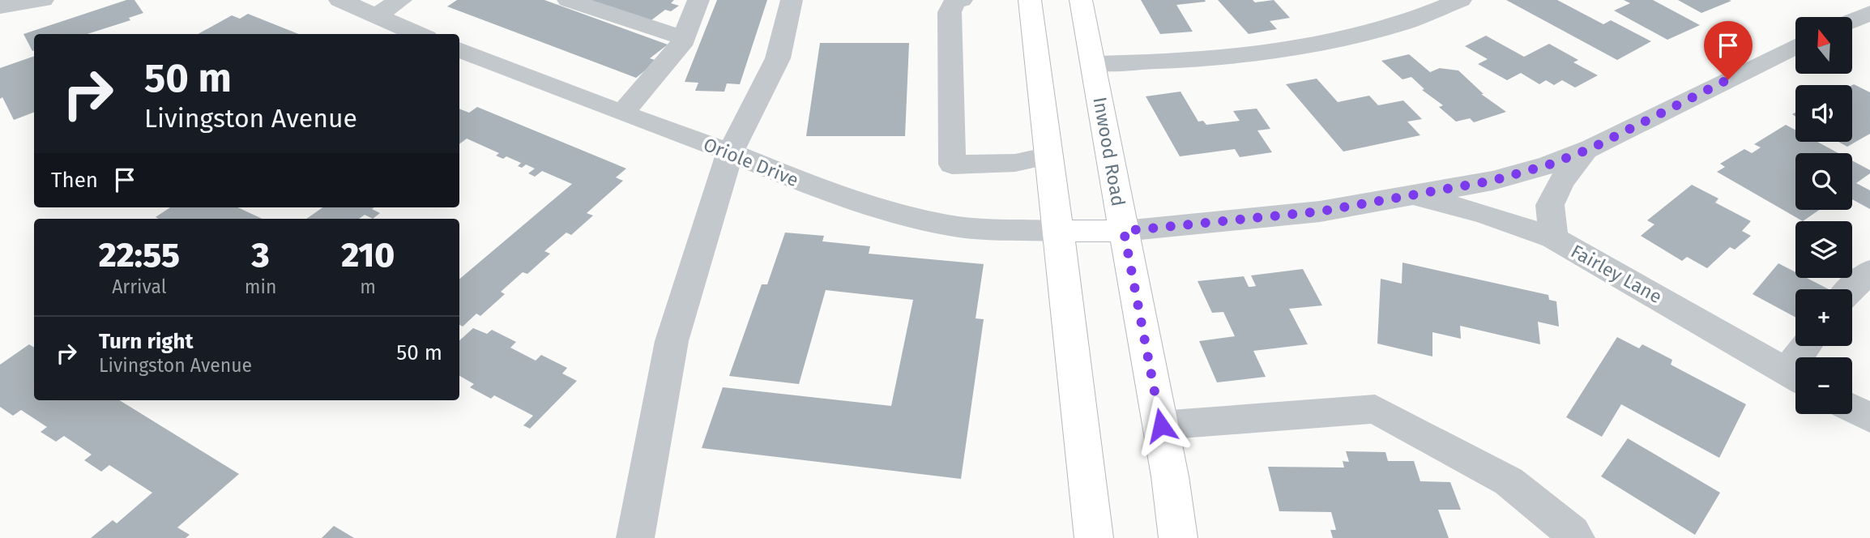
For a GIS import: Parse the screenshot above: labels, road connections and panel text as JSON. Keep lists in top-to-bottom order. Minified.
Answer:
{"streets":{"main road":["Inwood Road"],"street":["Oriole Drive","Fairley Lane"]},"north":"top","page":{"map_buttons":["+","−"],"turn":["50 m","Livingston Avenue"],"then":"Then","eta":["22:55","Arrival","3","min","210","m"],"list":[{"name":"Turn right","note":"Livingston Avenue","value":"50 m"}]}}
